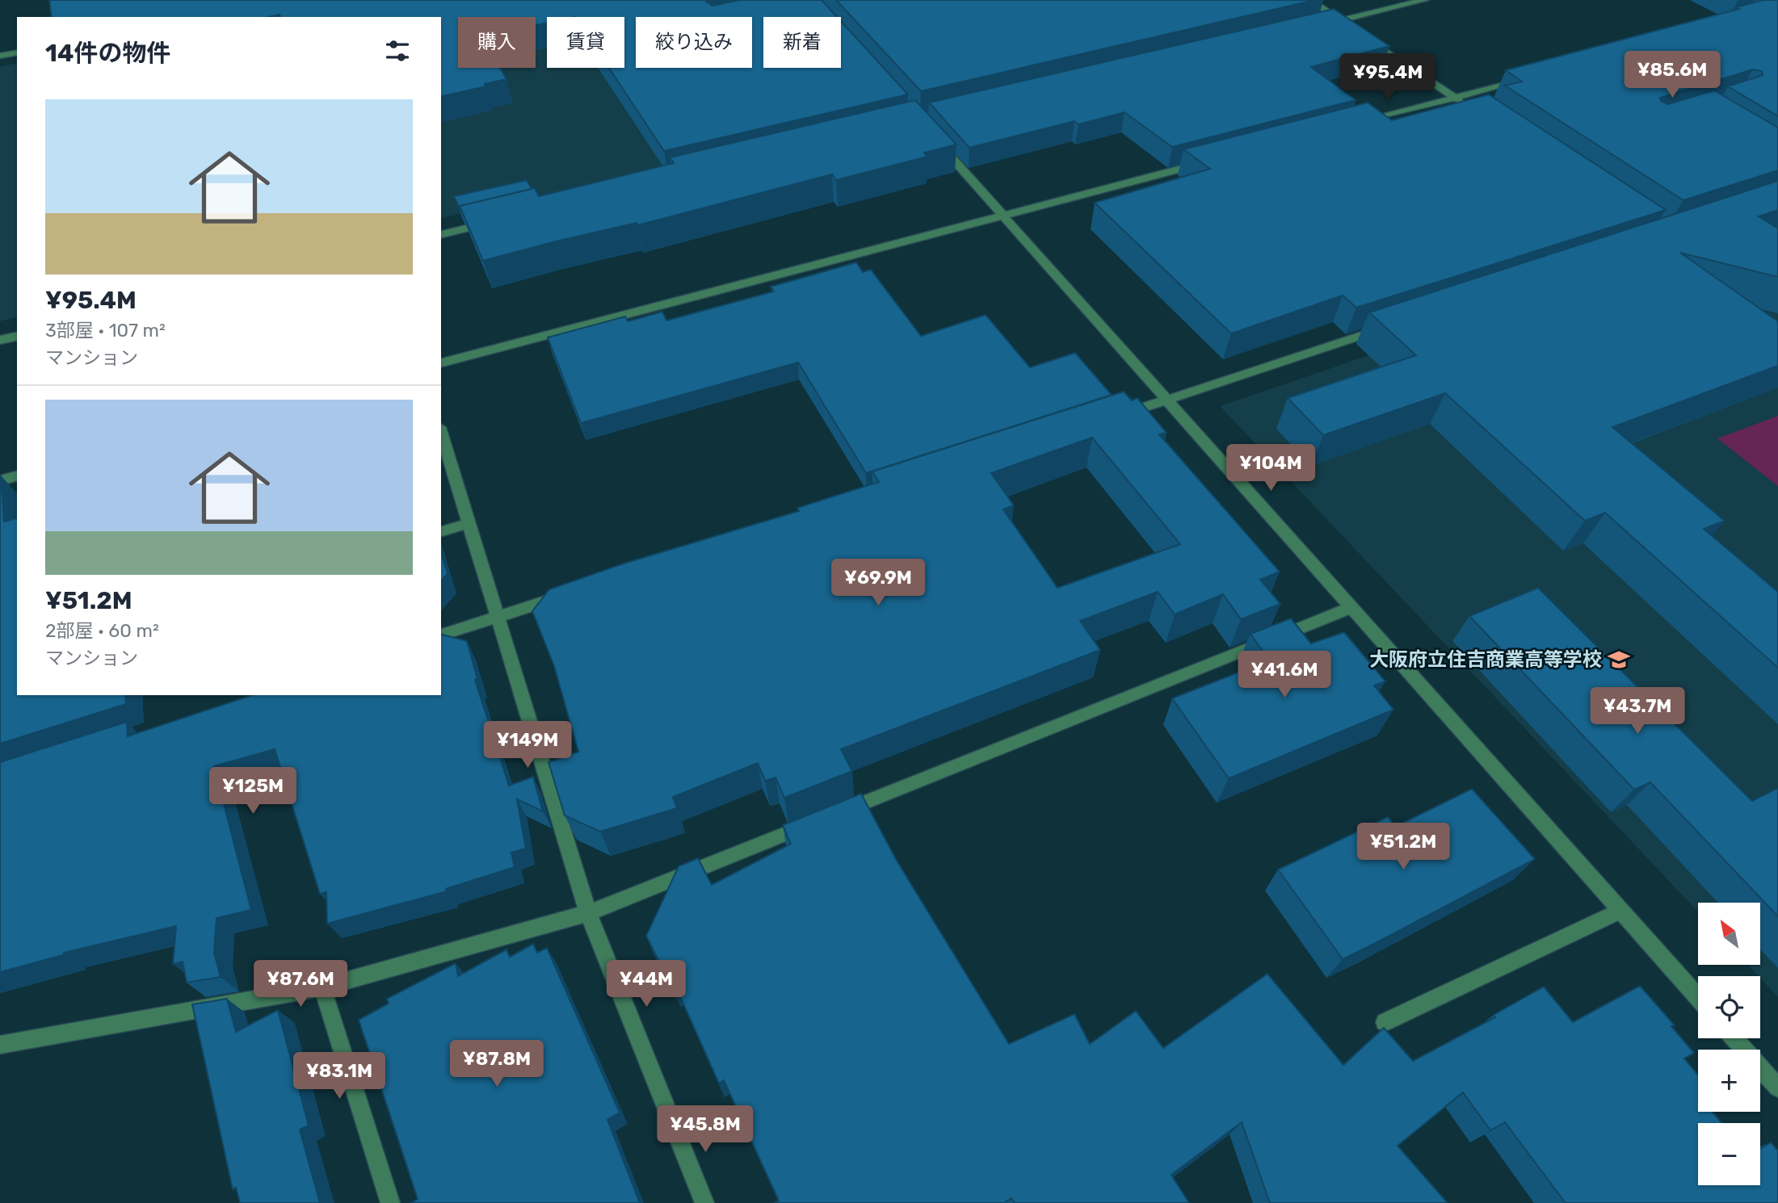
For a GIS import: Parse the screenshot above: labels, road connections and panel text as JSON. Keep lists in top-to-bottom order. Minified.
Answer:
{"places":{"school or university":["大阪府立住吉商業高等学校"]},"north":"top left","page":{"chip":["購入","賃貸","絞り込み","新着"],"heading":"14件の物件","price":["¥85.6M","¥95.4M","¥104M","¥69.9M","¥41.6M","¥43.7M","¥149M","¥125M","¥51.2M","¥87.6M","¥44M","¥87.8M","¥83.1M","¥45.8M"],"list":[{"name":"¥95.4M","note":"3部屋 · 107 m² · マンション"},{"name":"¥51.2M","note":"2部屋 · 60 m² · マンション"}],"map_buttons":["+","−"]}}
